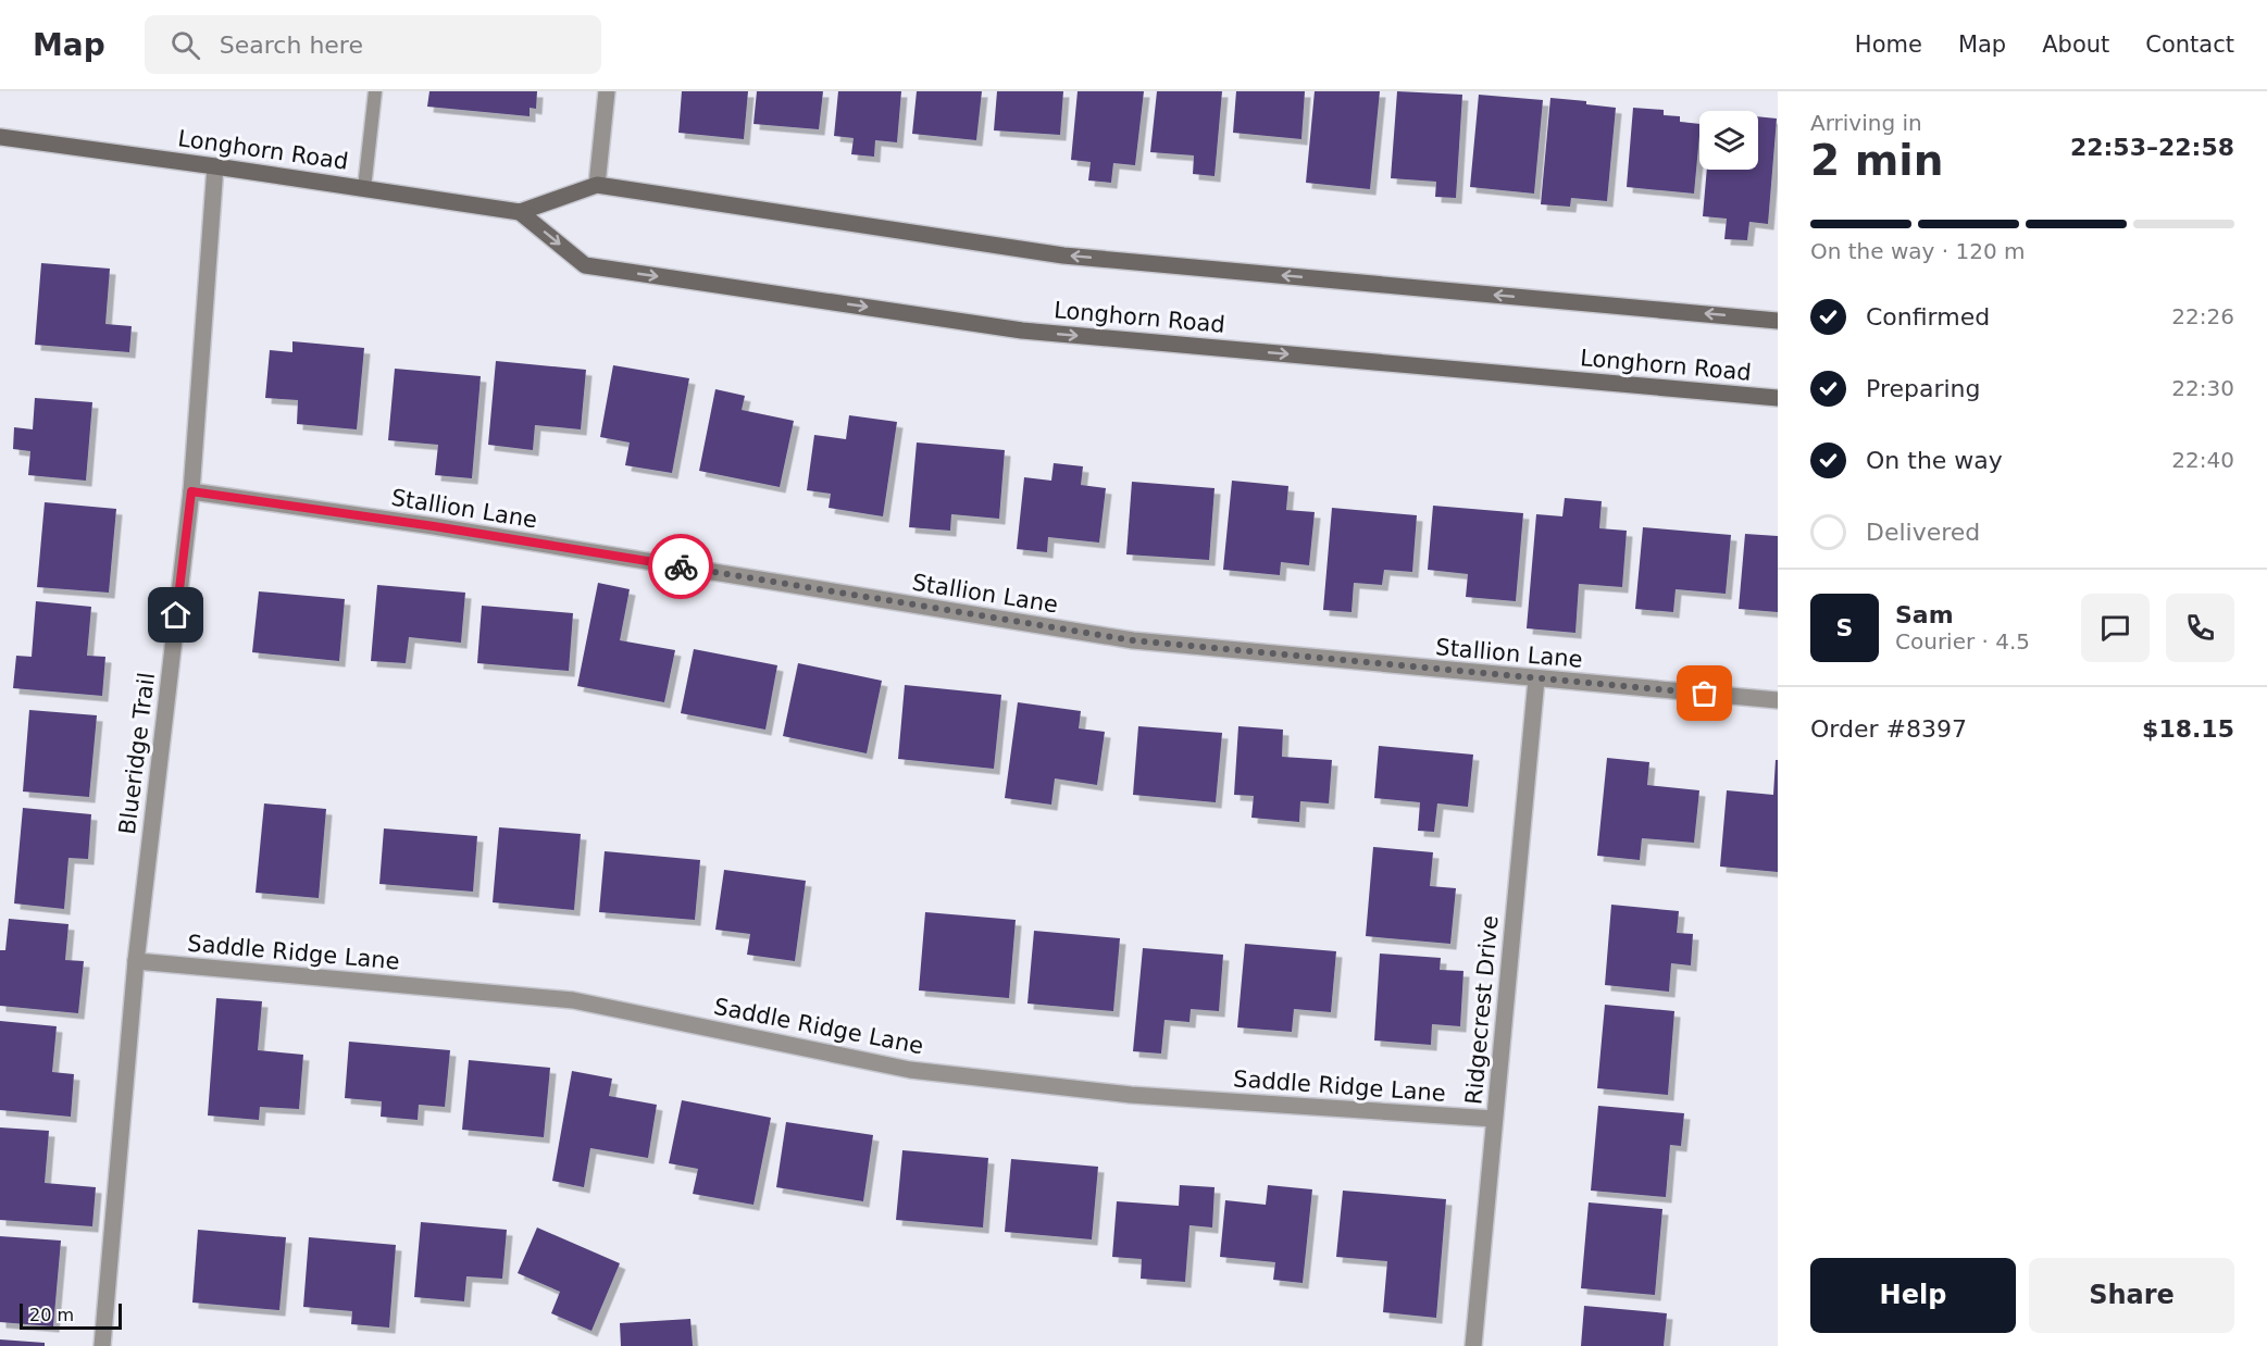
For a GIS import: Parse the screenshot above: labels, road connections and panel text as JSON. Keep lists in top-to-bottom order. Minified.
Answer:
{"streets":{"main road":["Longhorn Road"],"street":["Stallion Lane","Blueridge Trail","Saddle Ridge Lane","Ridgecrest Drive"]},"crossings":[["Longhorn Road","Blueridge Trail"],["Stallion Lane","Blueridge Trail"],["Stallion Lane","Ridgecrest Drive"],["Blueridge Trail","Saddle Ridge Lane"],["Saddle Ridge Lane","Ridgecrest Drive"]],"scale_bar":"20 m","page":{"header":"Map","search":"Search here","nav":["Home","Map","About","Contact"],"heading":["2 min","Arriving in","22:53–22:58"],"panel":["Sam","Courier · 4.5","Order #8397","$18.15"],"bar":"On the way · 120 m","list":[["Confirmed","22:26"],["Preparing","22:30"],["On the way","22:40"],"Delivered"],"round":"S","buttons":["Help","Share"],"scale":"20 m"}}
